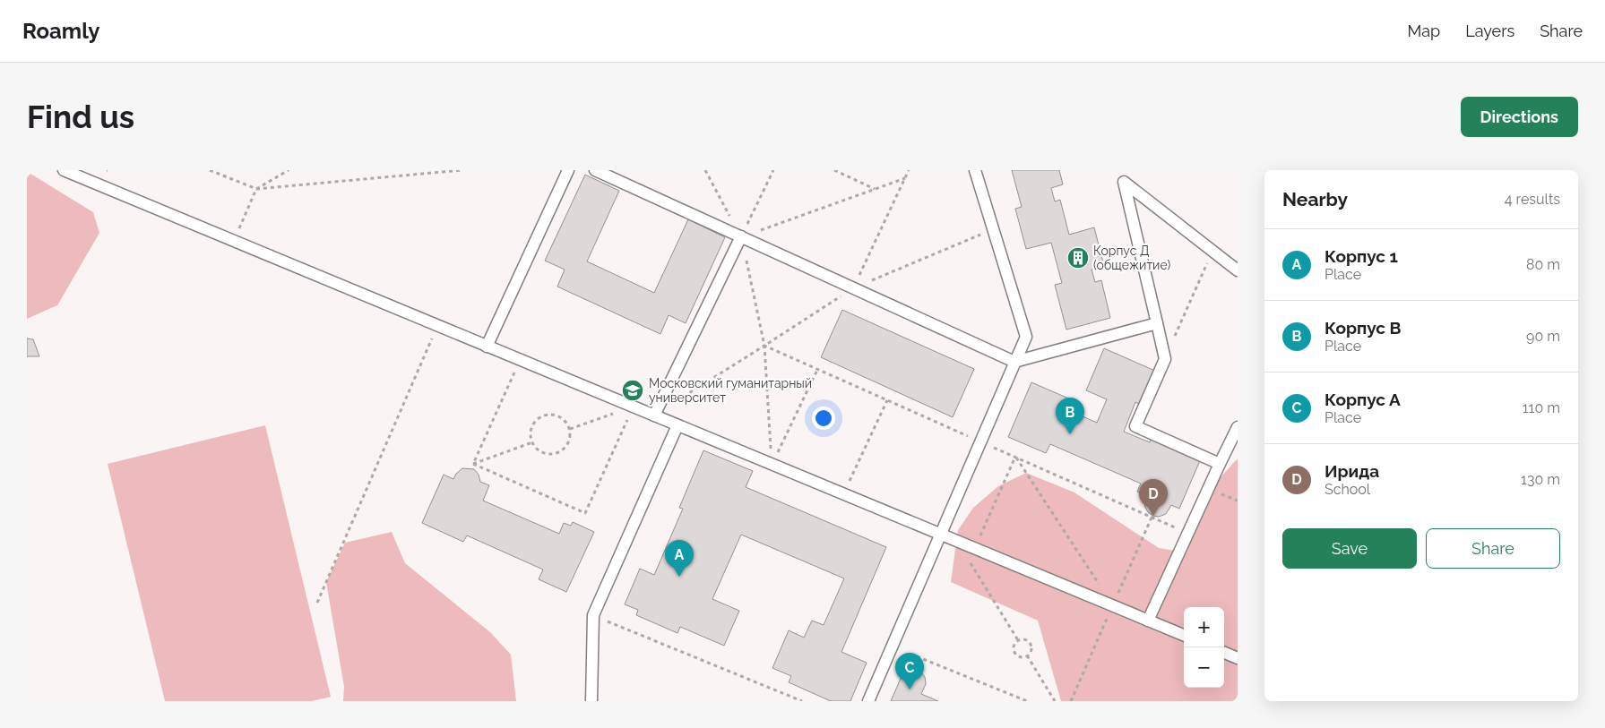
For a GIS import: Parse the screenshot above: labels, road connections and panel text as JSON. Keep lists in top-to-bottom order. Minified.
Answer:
{"places":{"building":["Корпус Д (общежитие)"],"school or university":["Московский гуманитарный университет"]},"page":{"header":"Roamly","nav":["Map","Layers","Share"],"buttons":["Directions",["Save","Share"]],"title":"Find us","heading":["Nearby","4 results"],"list":[{"mark":"A","name":"Корпус 1","note":"Place","value":"80 m"},{"mark":"B","name":"Корпус В","note":"Place","value":"90 m"},{"mark":"C","name":"Корпус А","note":"Place","value":"110 m"},{"mark":"D","name":"Ирида","note":"School","value":"130 m"}],"pins":["B","D","A","C"],"map_buttons":["+","−"]}}
